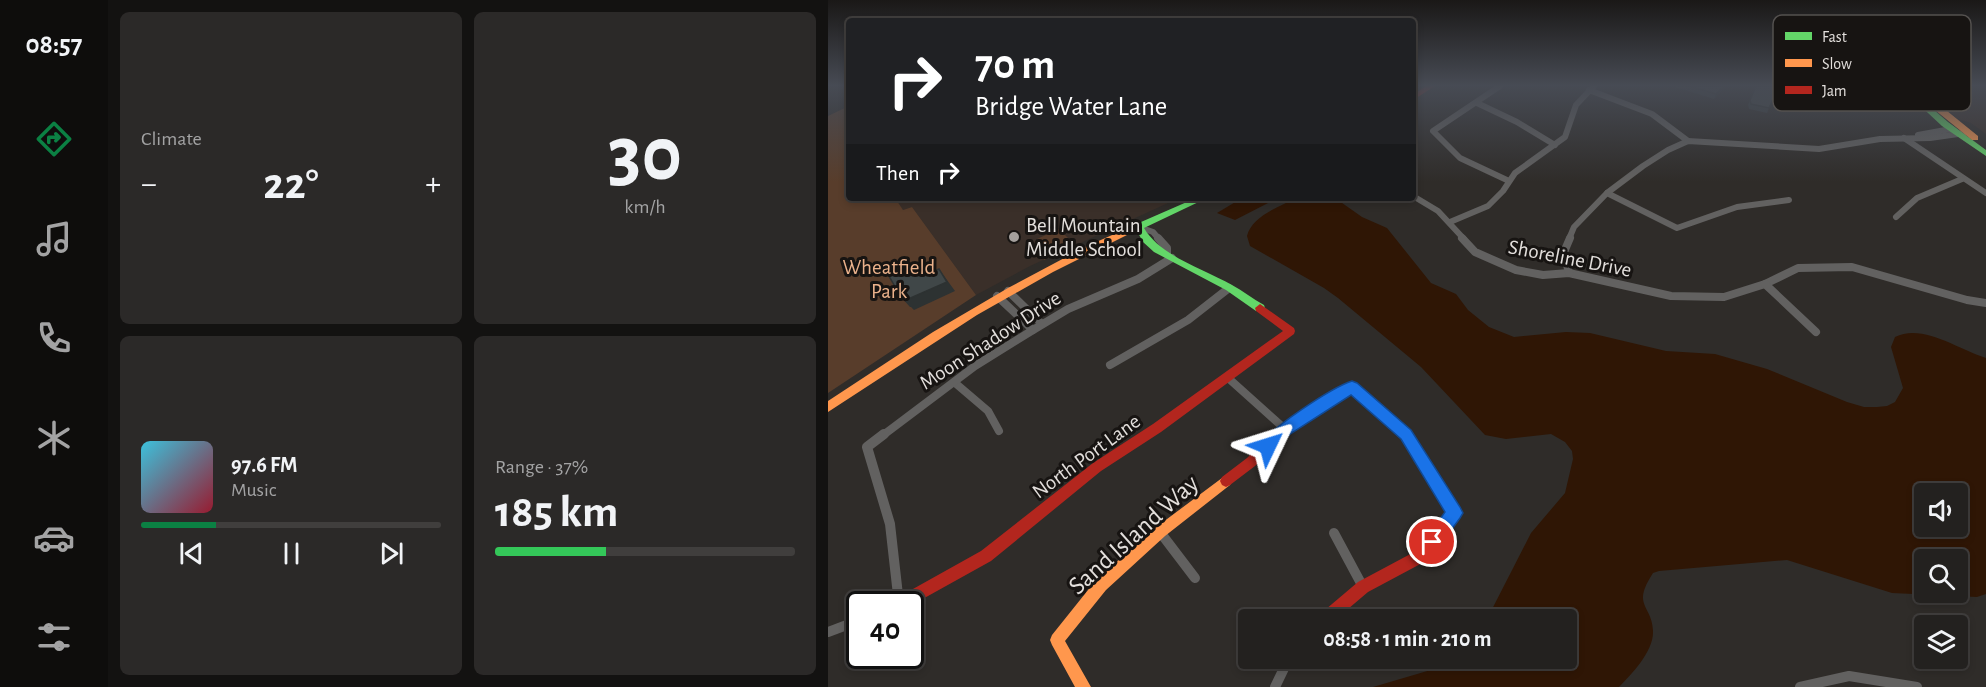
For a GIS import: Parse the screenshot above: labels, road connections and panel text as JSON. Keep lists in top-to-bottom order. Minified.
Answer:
{"streets":{"street":["Shoreline Drive","Moon Shadow Drive","North Port Lane","Sand Island Way"]},"parks":["Wheatfield Park"],"places":["Bell Mountain Middle School"],"legend":["Fast","Slow","Jam"],"page":{"tabs":"08:57","tile":["Climate",["30","km/h"],["Range · 37%","185 km"]],"turn":["70 m","Bridge Water Lane"],"then":"Then","heat":["−","22°","+"],"song":["97.6 FM","Music"],"limit":"40","trip":"08:58 · 1 min · 210 m"}}
